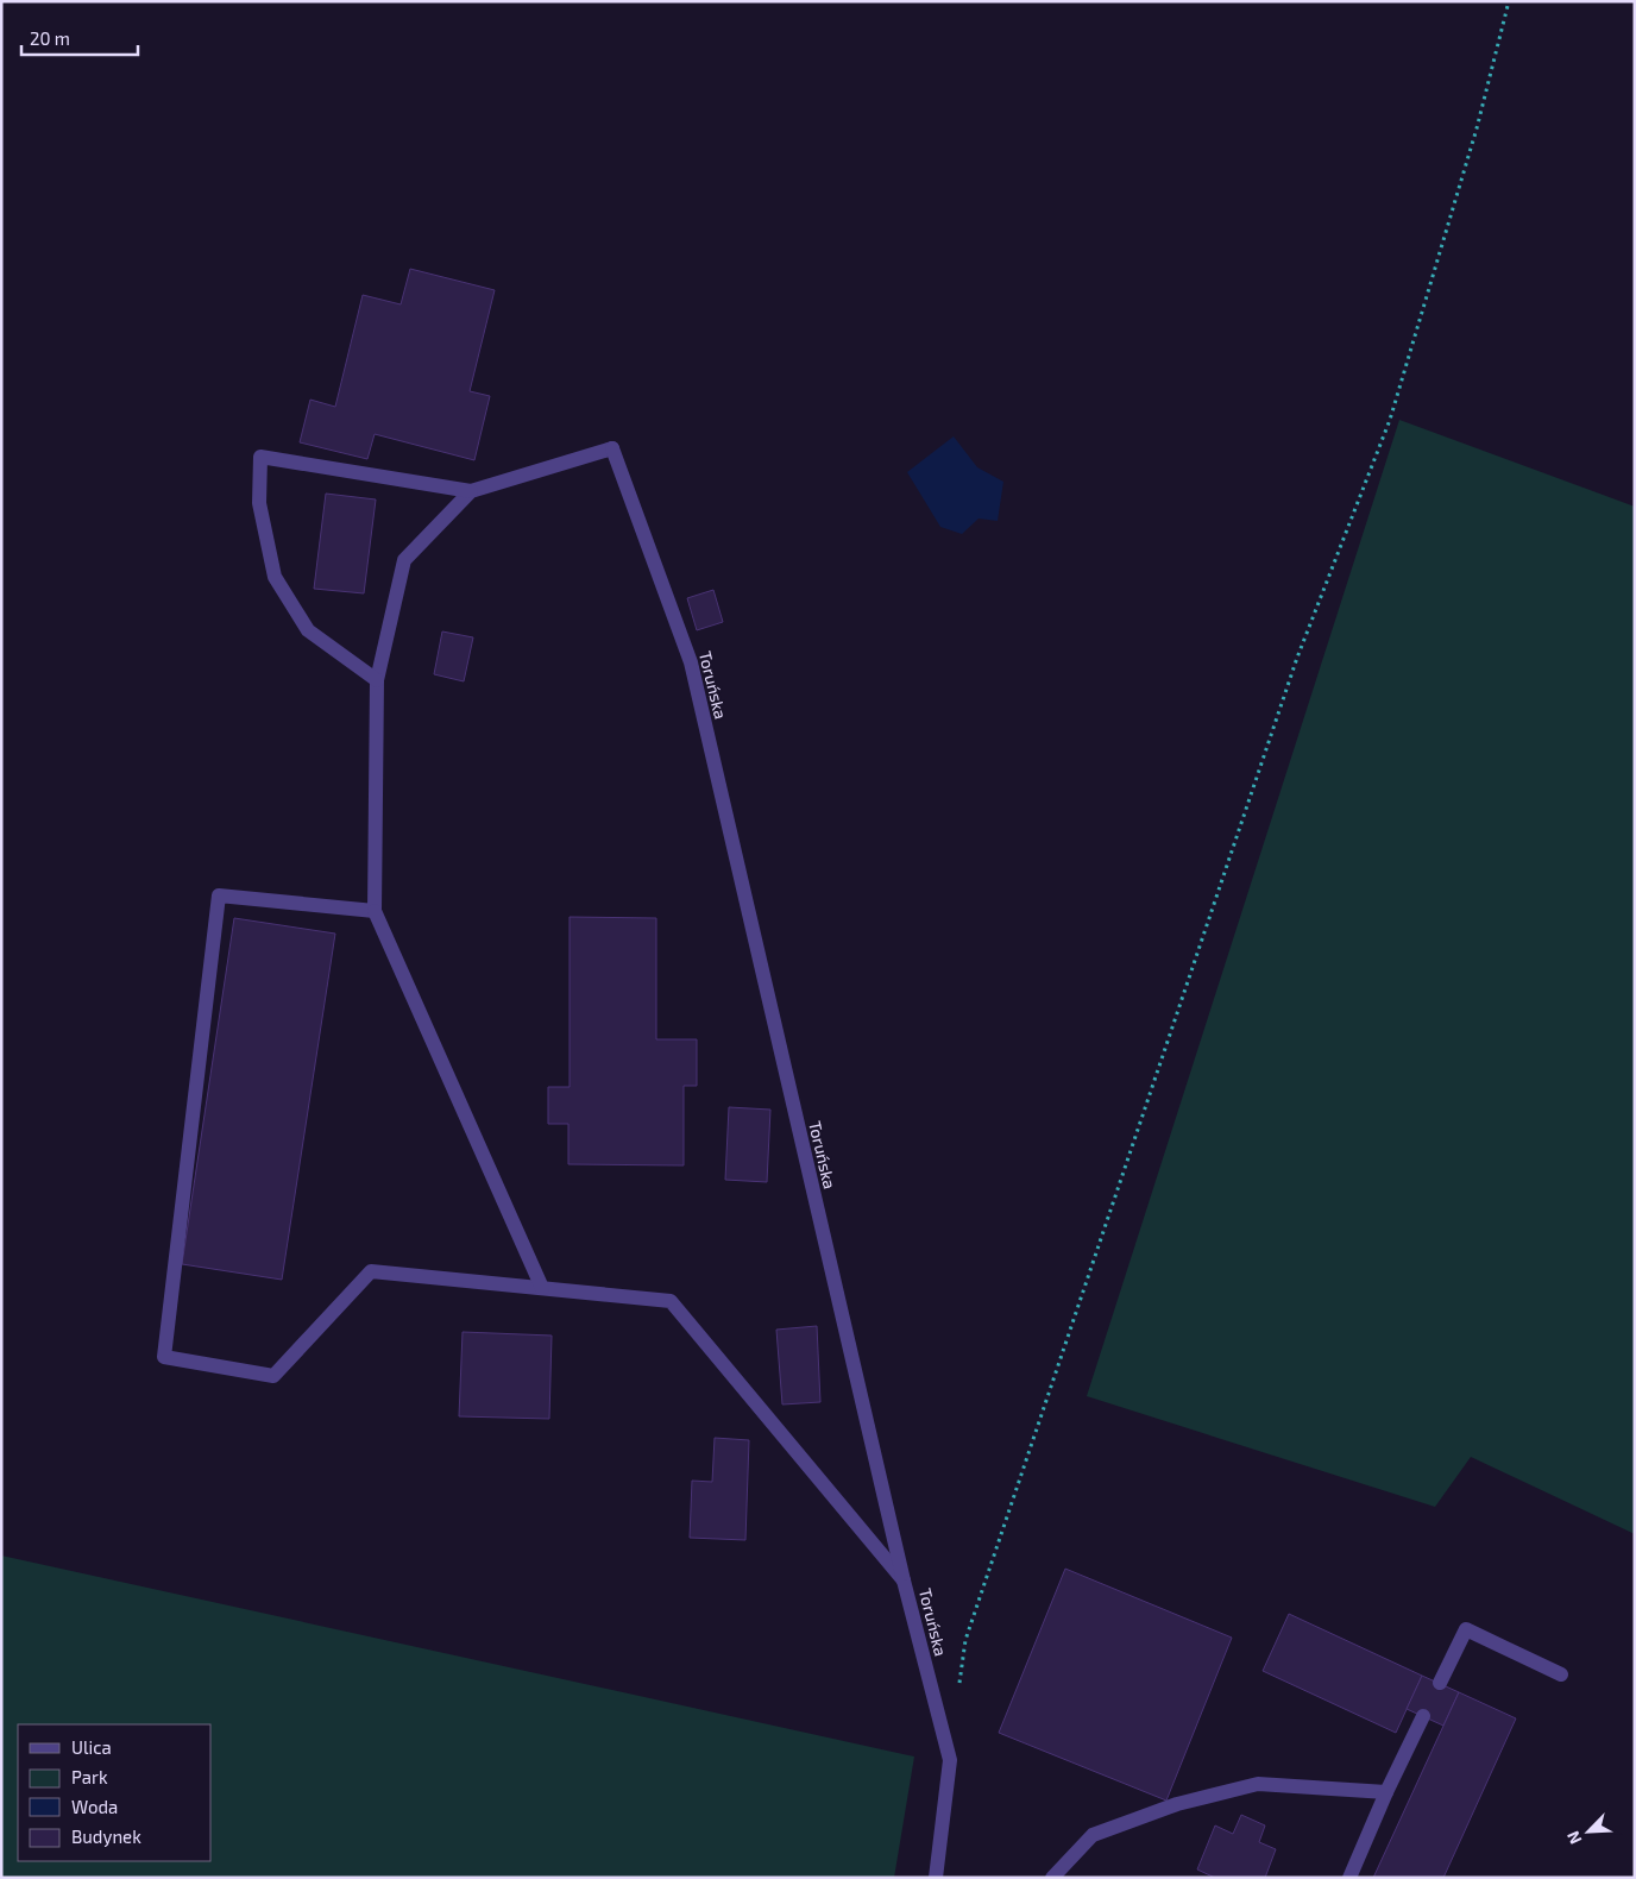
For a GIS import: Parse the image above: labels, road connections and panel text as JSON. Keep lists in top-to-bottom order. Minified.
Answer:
{"streets":{"street":["Toruńska"]},"legend":["Ulica","Park","Woda","Budynek"],"scale_bar":"20 m","north":"bottom left"}
